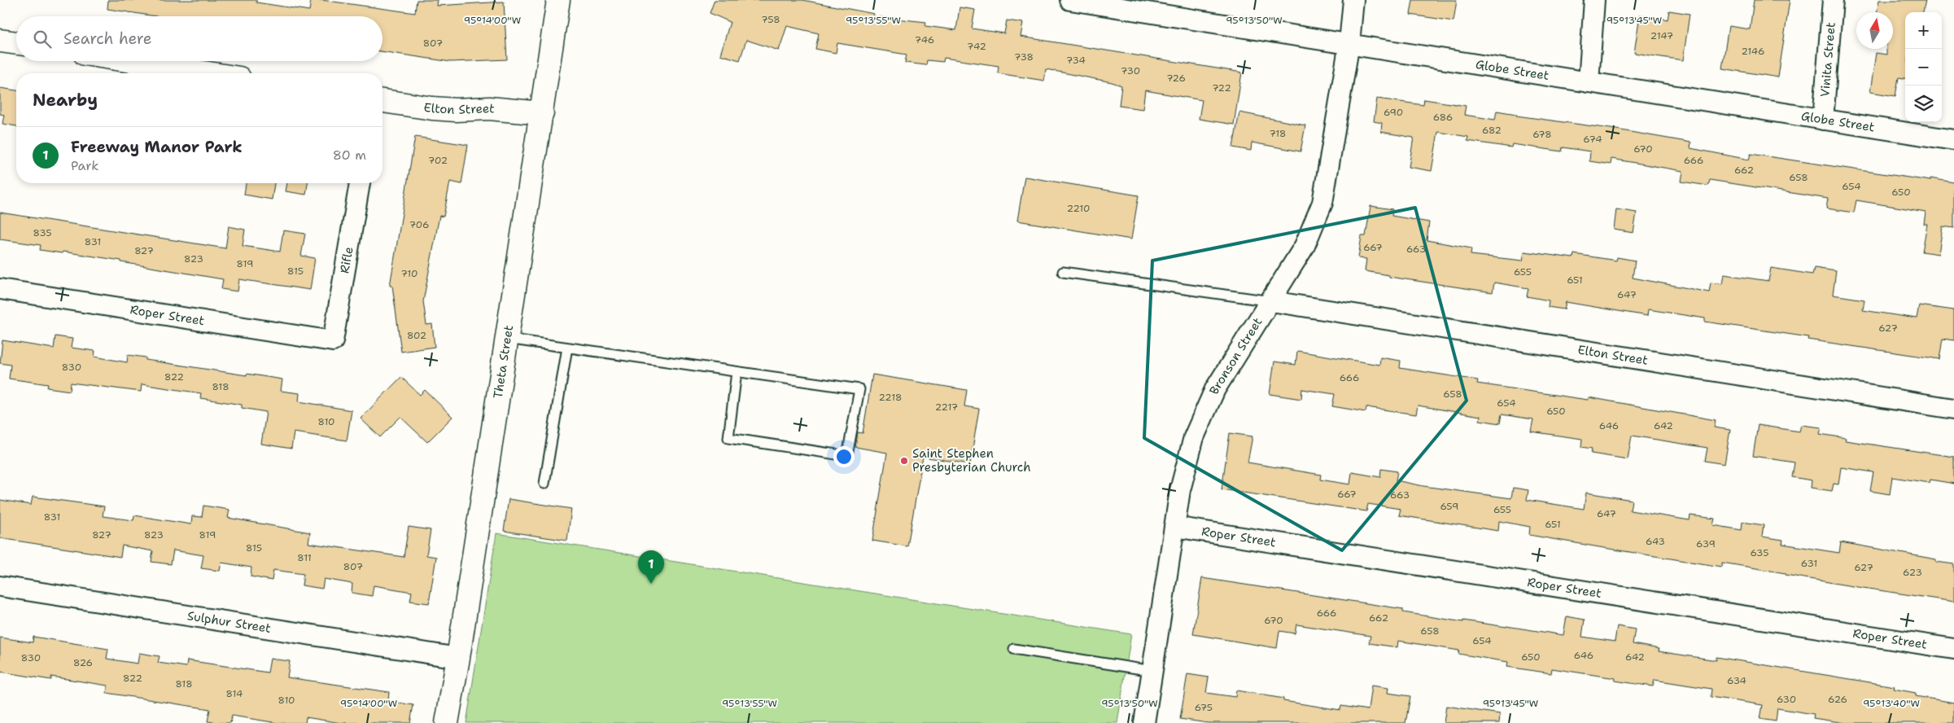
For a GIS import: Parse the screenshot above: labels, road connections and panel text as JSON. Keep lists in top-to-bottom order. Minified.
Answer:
{"streets":{"street":["Vinita Street","Globe Street","Elton Street","Rifle","Roper Street","Bronson Street","Theta Street","Sulphur Street"]},"crossings":[["Vinita Street","Globe Street"],["Globe Street","Bronson Street"],["Elton Street","Bronson Street"],["Elton Street","Theta Street"],["Rifle","Roper Street"],["Roper Street","Bronson Street"],["Theta Street","Sulphur Street"]],"places":["Saint Stephen Presbyterian Church"],"house_numbers":["758","2147","746","807","742","2146","738","734","730","726","722","690","686","682","718","678","674","670","702","666","662","658","654","650","2210","706","835","831","667","663","827","823","819","815","655","710","651","647","627","802","830","822","666","818","658","2218","654","2217","650","810","646","642","667","663","659","655","647","831","651","827","823","819","643","639","815","635","811","631","807","627","623","666","662","670","658","654","646","650","642","830","826","822","634","818","814","630","626","810","675"],"north":"top","page":{"map_buttons":["+","−"],"search":"Search here","heading":"Nearby","list":[{"mark":"1","name":"Freeway Manor Park","note":"Park","value":"80 m"}],"pins":"1"},"coordinates":["95°14'00\"W","95°13'55\"W","95°13'50\"W","95°13'45\"W","95°13'40\"W"]}
